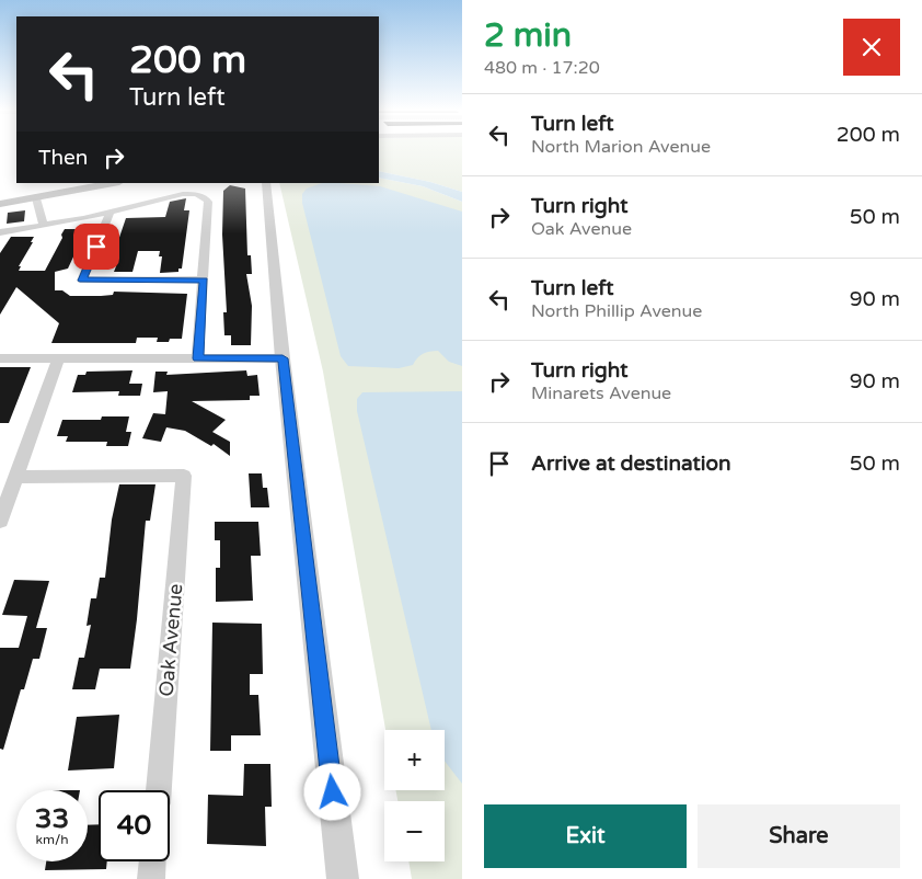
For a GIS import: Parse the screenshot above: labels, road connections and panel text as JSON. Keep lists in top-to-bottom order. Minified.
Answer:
{"streets":{"street":["Oak Avenue"]},"page":{"heading":["2 min","480 m · 17:20"],"turn":["200 m","Turn left"],"list":[{"name":"Turn left","note":"North Marion Avenue","value":"200 m"},{"name":"Turn right","note":"Oak Avenue","value":"50 m"},{"name":"Turn left","note":"North Phillip Avenue","value":"90 m"},{"name":"Turn right","note":"Minarets Avenue","value":"90 m"},{"name":"Arrive at destination","value":"50 m"}],"then":"Then","map_buttons":["+","−"],"speed":"33 km/h","limit":"40","buttons":["Exit","Share"]}}
